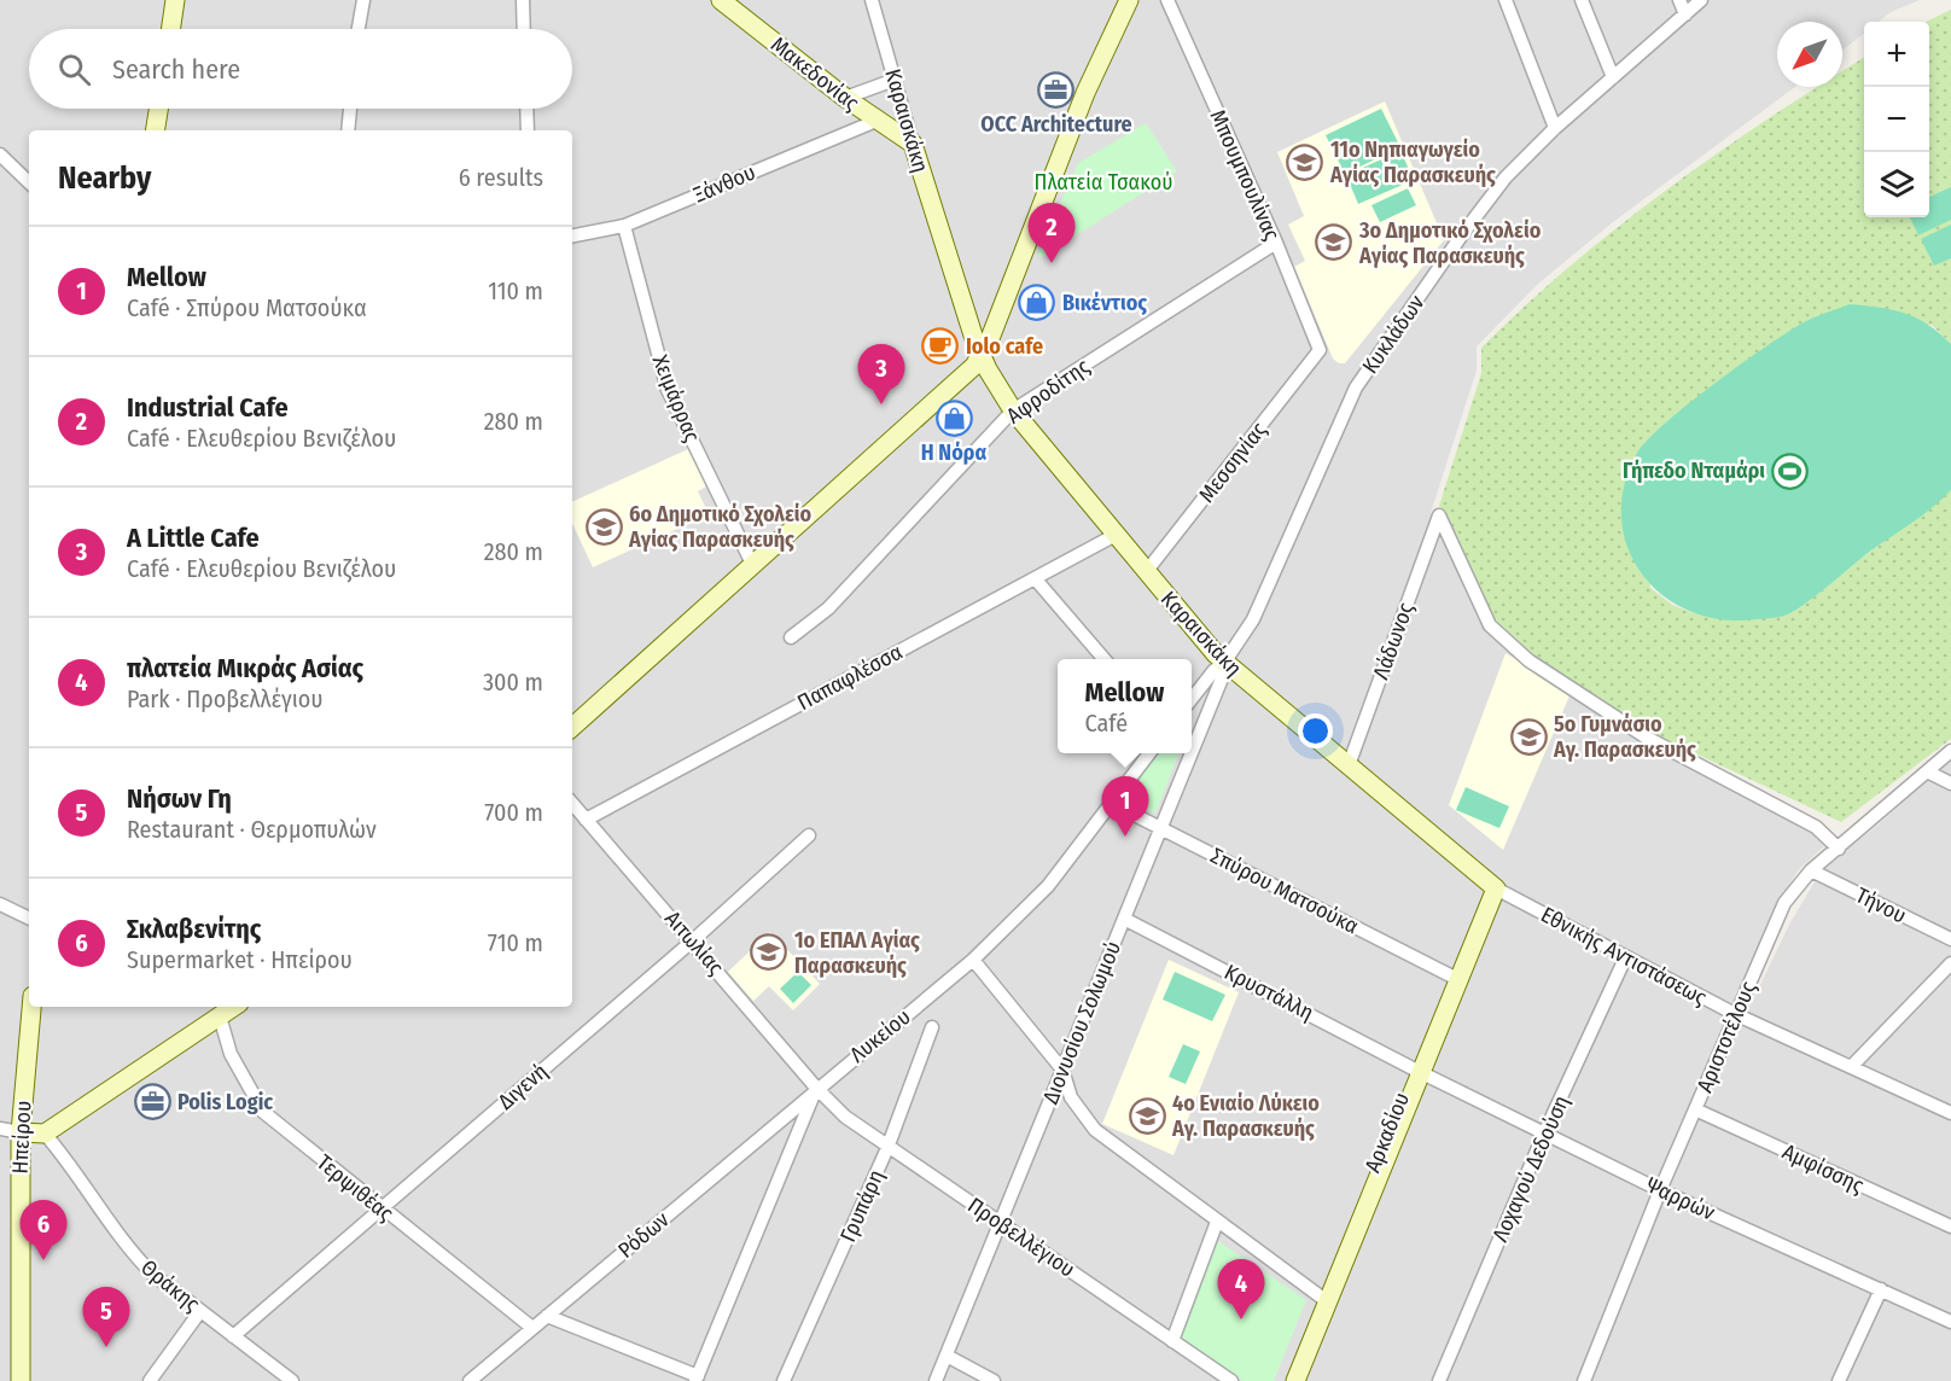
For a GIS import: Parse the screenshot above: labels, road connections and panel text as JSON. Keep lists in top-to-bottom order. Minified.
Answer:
{"streets":{"street":["Μακεδονίας","Καραισκάκη","Μπουμπουλίνας","Ξάνθου","Κυκλάδων","Αφροδίτης","Χειμάρρας","Μεσσηνίας","Λάδωνος","Παπαφλέσσα","Σπύρου Ματσούκα","Τήνου","Αιτωλίας","Εθνικής Αντιστάσεως","Κρυστάλλη","Διονυσίου Σολωμού","Λυκείου","Αριστοτέλους","Διγενή","Αρκαδίου","Ηπείρου","Λοχαγού Δεδούση","Αμφίσσης","Τερψιθέας","Ψαρρών","Γρυπάρη","Ρόδων","Προβελλέγιου","Θράκης"]},"crossings":[["Μακεδονίας","Καραισκάκη"],["Μακεδονίας","Ξάνθου"],["Καραισκάκη","Κυκλάδων"],["Καραισκάκη","Αφροδίτης"],["Καραισκάκη","Μεσσηνίας"],["Καραισκάκη","Λάδωνος"],["Καραισκάκη","Παπαφλέσσα"],["Καραισκάκη","Εθνικής Αντιστάσεως"],["Καραισκάκη","Διονυσίου Σολωμού"],["Καραισκάκη","Αρκαδίου"],["Μπουμπουλίνας","Αφροδίτης"],["Μπουμπουλίνας","Μεσσηνίας"],["Ξάνθου","Χειμάρρας"],["Κυκλάδων","Διονυσίου Σολωμού"],["Λάδωνος","Αριστοτέλους"],["Παπαφλέσσα","Αιτωλίας"],["Σπύρου Ματσούκα","Διονυσίου Σολωμού"],["Σπύρου Ματσούκα","Λυκείου"],["Σπύρου Ματσούκα","Αρκαδίου"],["Τήνου","Αριστοτέλους"],["Αιτωλίας","Λυκείου"],["Αιτωλίας","Διγενή"],["Αιτωλίας","Ρόδων"],["Αιτωλίας","Προβελλέγιου"],["Εθνικής Αντιστάσεως","Αριστοτέλους"],["Εθνικής Αντιστάσεως","Αρκαδίου"],["Εθνικής Αντιστάσεως","Λοχαγού Δεδούση"],["Κρυστάλλη","Διονυσίου Σολωμού"],["Κρυστάλλη","Αρκαδίου"],["Κρυστάλλη","Ψαρρών"],["Διονυσίου Σολωμού","Προβελλέγιου"],["Λυκείου","Ρόδων"],["Λυκείου","Προβελλέγιου"],["Αριστοτέλους","Αμφίσσης"],["Αριστοτέλους","Ψαρρών"],["Διγενή","Τερψιθέας"],["Διγενή","Θράκης"],["Αρκαδίου","Ψαρρών"],["Λοχαγού Δεδούση","Ψαρρών"],["Τερψιθέας","Ρόδων"],["Γρυπάρη","Προβελλέγιου"],["Ρόδων","Προβελλέγιου"]],"parks":["Πλατεία Τσακού"],"places":{"office":["OCC Architecture","Polis Logic"],"school or university":["11ο Νηπιαγωγείο Αγίας Παρασκευής","3ο Δημοτικό Σχολείο Αγίας Παρασκευής","6ο Δημοτικό Σχολείο Αγίας Παρασκευής","5ο Γυμνάσιο Αγ. Παρασκευής","1ο ΕΠΑΛ Αγίας Παρασκευής","4ο Ενιαίο Λύκειο Αγ. Παρασκευής"],"shop":["Βικέντιος","Η Νόρα"],"cafe":["Iolo cafe"],"sports":["Γήπεδο Νταμάρι"]},"north":"bottom left","page":{"map_buttons":["+","−"],"search":"Search here","heading":["Nearby","6 results"],"pins":["2","3","1","6","4","5"],"list":[{"mark":"1","name":"Mellow","note":"Café · Σπύρου Ματσούκα","value":"110 m"},{"mark":"2","name":"Industrial Cafe","note":"Café · Ελευθερίου Βενιζέλου","value":"280 m"},{"mark":"3","name":"A Little Cafe","note":"Café · Ελευθερίου Βενιζέλου","value":"280 m"},{"mark":"4","name":"πλατεία Μικράς Ασίας","note":"Park · Προβελλέγιου","value":"300 m"},{"mark":"5","name":"Νήσων Γη","note":"Restaurant · Θερμοπυλών","value":"700 m"},{"mark":"6","name":"Σκλαβενίτης","note":"Supermarket · Ηπείρου","value":"710 m"}],"popup":["Mellow","Café"]}}
